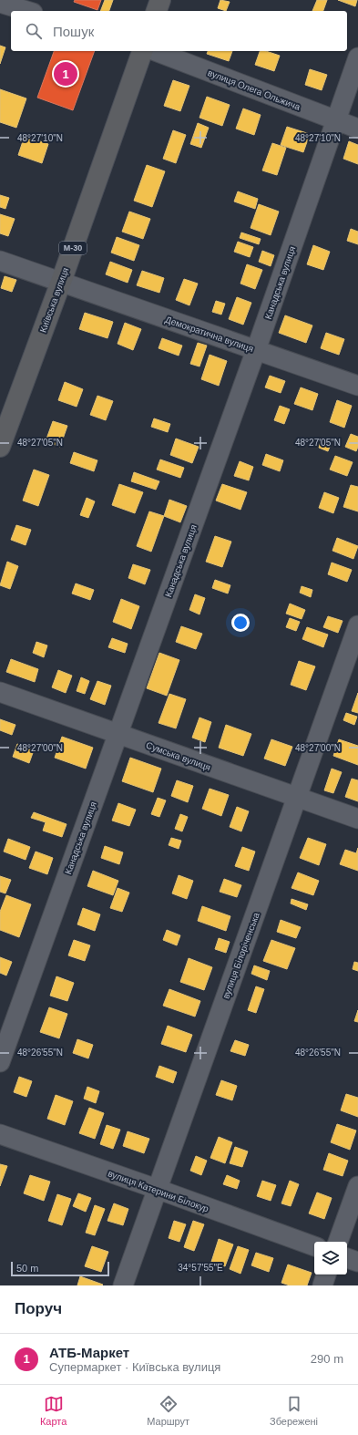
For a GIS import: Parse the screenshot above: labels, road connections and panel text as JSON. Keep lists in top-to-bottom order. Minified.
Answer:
{"streets":{"highway":["М-30","Київська вулиця"],"street":["вулиця Олега Ольжича","Канадська вулиця","Демократична вулиця","Сумська вулиця","вулиця Білоріченська","вулиця Катерини Білокур"]},"crossings":[["вулиця Олега Ольжича","Канадська вулиця"],["Канадська вулиця","Демократична вулиця"],["Канадська вулиця","Сумська вулиця"],["Київська вулиця","Демократична вулиця"],["Сумська вулиця","вулиця Білоріченська"],["вулиця Білоріченська","вулиця Катерини Білокур"]],"scale_bar":"50 m","page":{"search":"Пошук","pins":"1","scale":"50 m","heading":"Поруч","list":[{"mark":"1","name":"АТБ-Маркет","note":"Супермаркет · Київська вулиця","value":"290 m"}],"nav":["Карта","Маршрут","Збережені"]},"coordinates":["48°27'10\"N","48°27'05\"N","48°27'00\"N","48°26'55\"N","34°57'55\"E"]}
